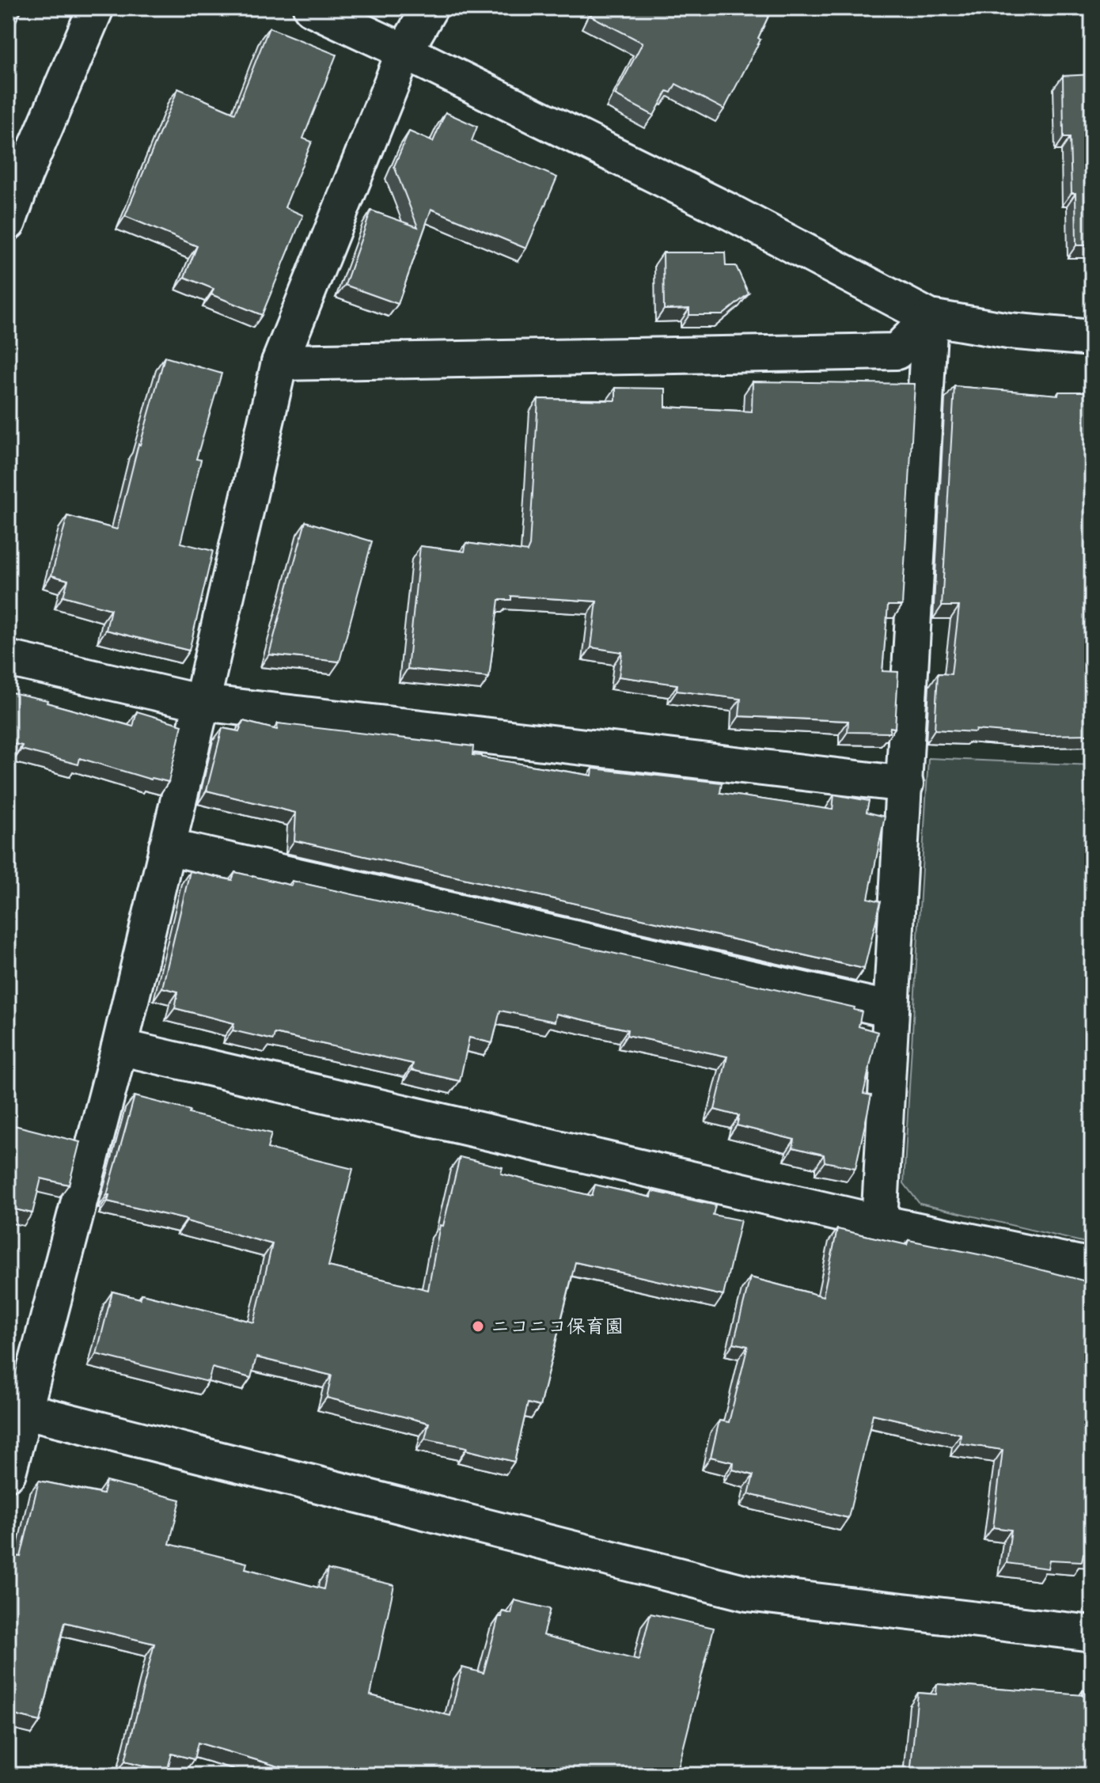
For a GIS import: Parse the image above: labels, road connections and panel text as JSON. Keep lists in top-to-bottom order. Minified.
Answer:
{"places":["ニコニコ保育園"]}
